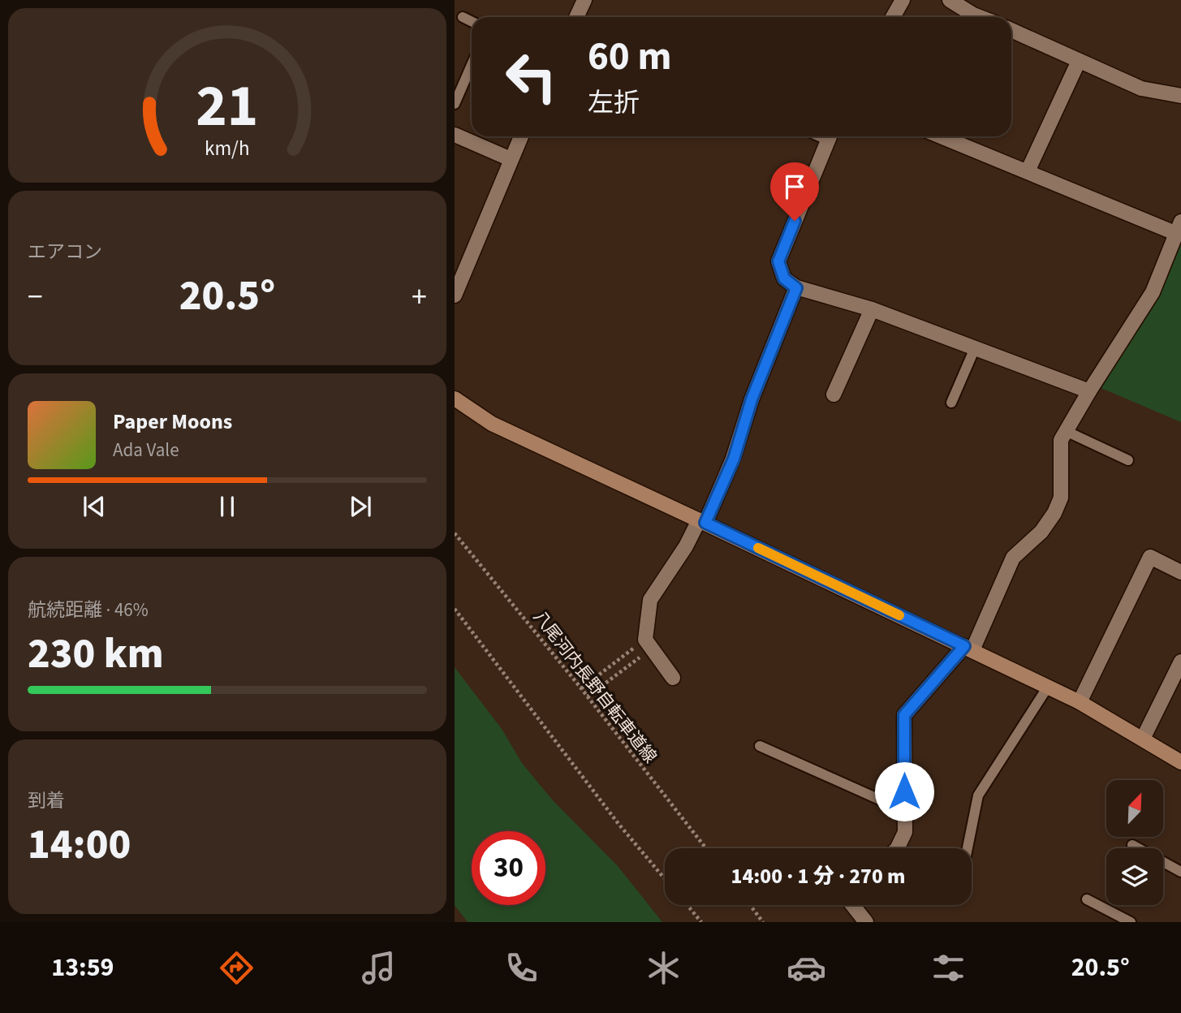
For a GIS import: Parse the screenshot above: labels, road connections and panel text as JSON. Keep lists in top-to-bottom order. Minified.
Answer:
{"streets":{"path":["八尾河内長野自転車道線"]},"north":"top right","page":{"turn":["60 m","左折"],"tile":["エアコン",["航続距離 · 46%","230 km"],["到着","14:00"]],"heat":["−","20.5°","+"],"song":["Paper Moons","Ada Vale"],"limit":"30","trip":"14:00 · 1 分 · 270 m","tabs":["13:59","20.5°"],"gauge":["21","km/h"]}}
